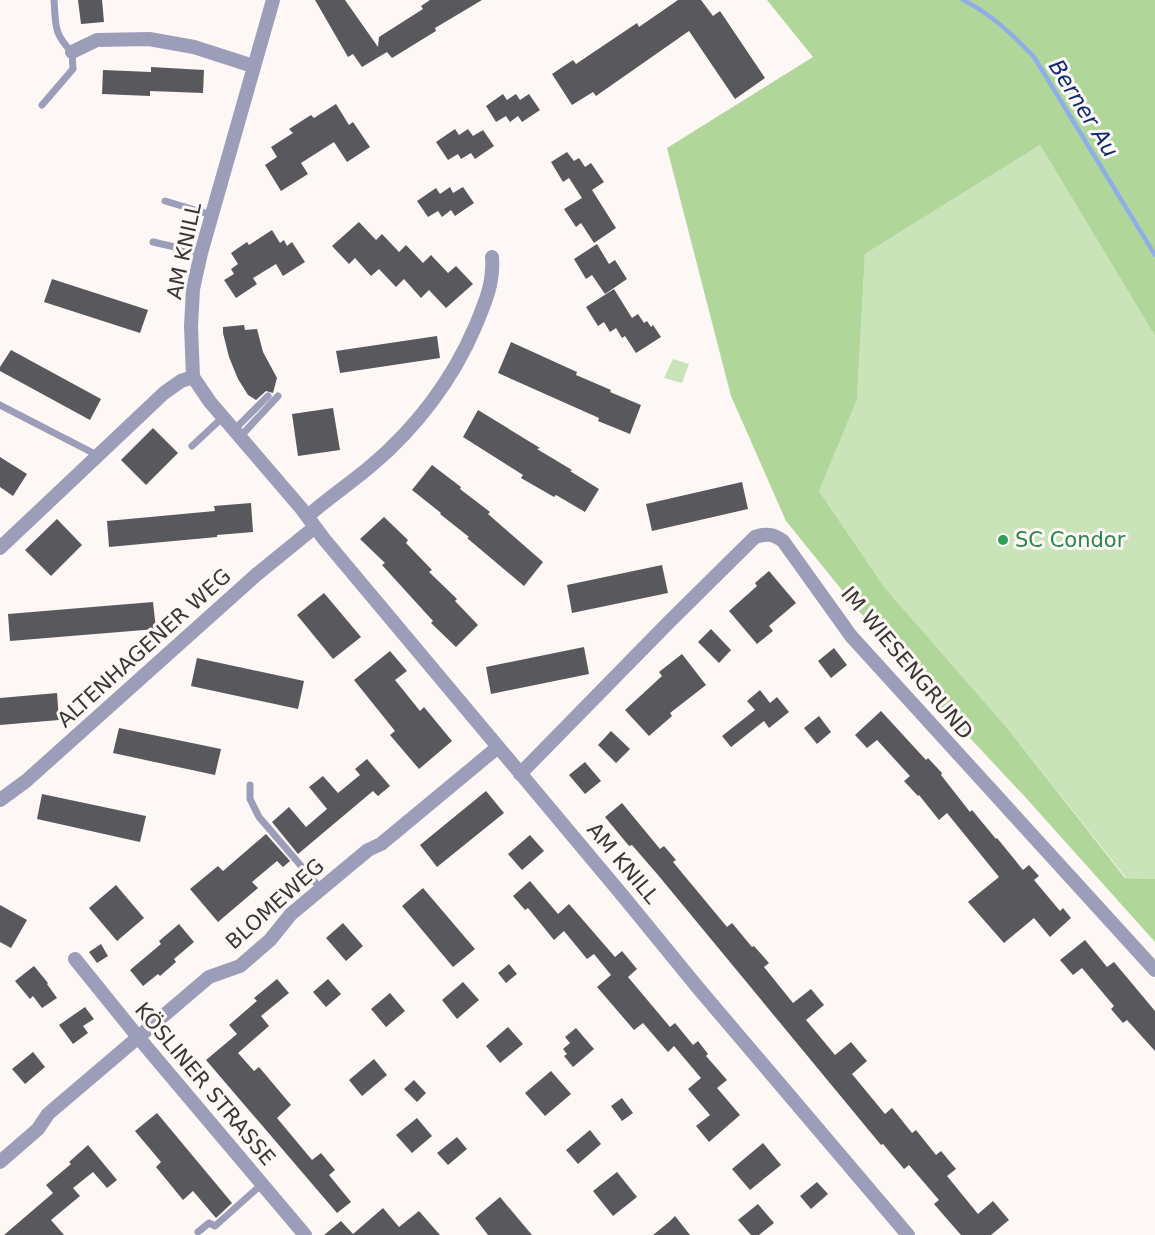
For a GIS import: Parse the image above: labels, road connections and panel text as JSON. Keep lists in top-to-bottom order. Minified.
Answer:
{"streets":{"street":["AM KNILL","ALTENHAGENER WEG","IM WIESENGRUND","BLOMEWEG","KÖSLINER STRASSE"]},"crossings":[["AM KNILL","ALTENHAGENER WEG"],["AM KNILL","IM WIESENGRUND"],["AM KNILL","BLOMEWEG"],["BLOMEWEG","KÖSLINER STRASSE"]],"water":["Berner Au"],"places":["SC Condor"]}
